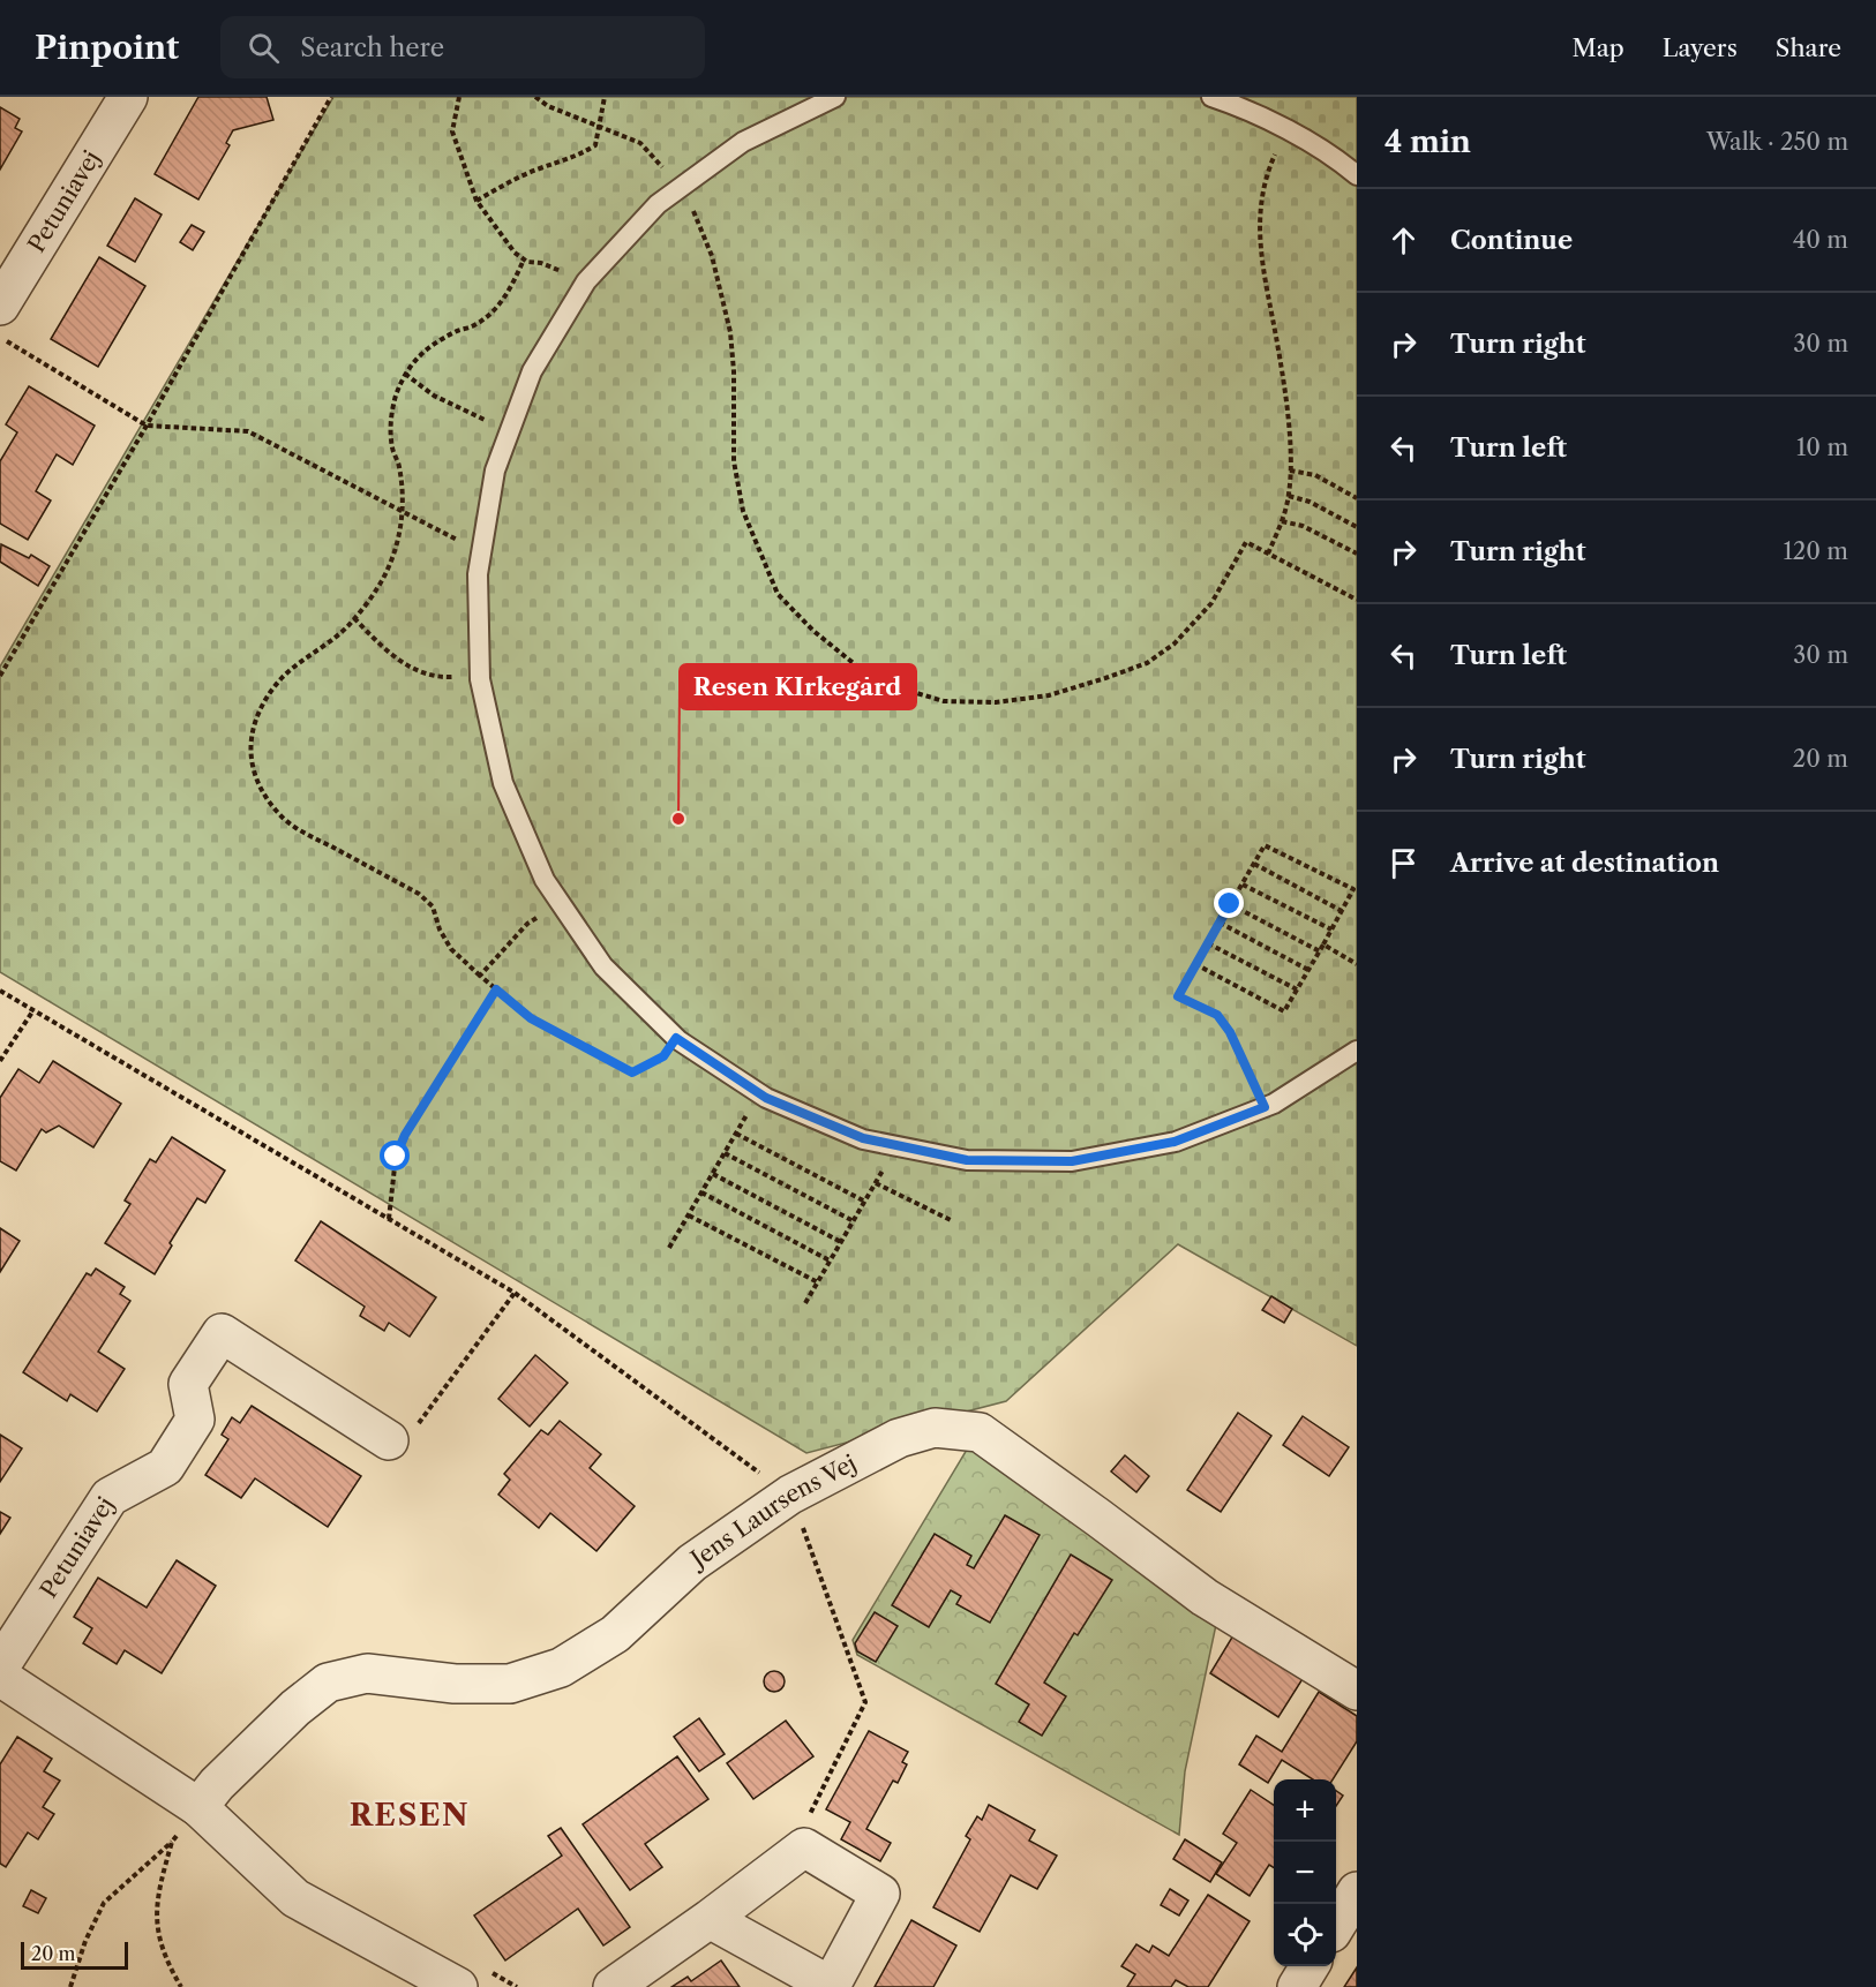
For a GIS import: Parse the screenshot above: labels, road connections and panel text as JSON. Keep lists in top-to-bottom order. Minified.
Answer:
{"streets":{"street":["Petuniavej","Jens Laursens Vej"]},"districts":["RESEN"],"places":["Resen KIrkegård"],"scale_bar":"20 m","page":{"header":"Pinpoint","search":"Search here","nav":["Map","Layers","Share"],"heading":["4 min","Walk · 250 m"],"list":[["Continue","40 m"],["Turn right","30 m"],["Turn left","10 m"],["Turn right","120 m"],["Turn left","30 m"],["Turn right","20 m"],"Arrive at destination"],"map_buttons":["+","−"],"scale":"20 m"}}
